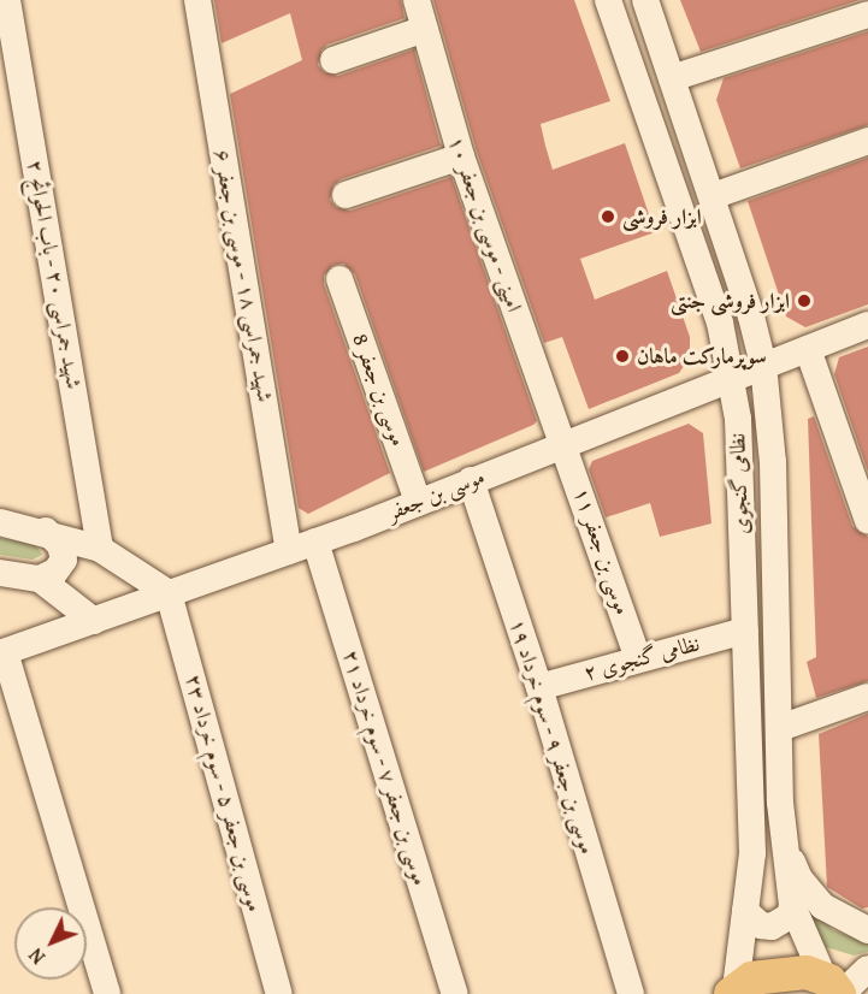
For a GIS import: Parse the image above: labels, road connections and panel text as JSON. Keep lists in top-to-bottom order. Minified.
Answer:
{"streets":{"street":["امینی - موسی بن جعفر ۱۰","شهید جمراسی ۲۰ - باب الحوائج ۲","شهید جمراسی ۱۸ - موسی بن جعفر ۶","موسی بن جعفر 8","نظامی گنجوی","موسی بن جعفر","موسی بن جعفر ۱۱","نظامی گنجوی ۲","موسی بن جعفر ۹ - سوم خرداد ۱۹","موسی بن جعفر ۷ - سوم خرداد ۲۱","موسی بن جعفر ۵ - سوم خرداد ۲۳"]},"crossings":[["امینی - موسی بن جعفر ۱۰","موسی بن جعفر"],["امینی - موسی بن جعفر ۱۰","موسی بن جعفر ۱۱"],["شهید جمراسی ۱۸ - موسی بن جعفر ۶","موسی بن جعفر"],["موسی بن جعفر 8","موسی بن جعفر"],["نظامی گنجوی","موسی بن جعفر"],["نظامی گنجوی","نظامی گنجوی ۲"],["موسی بن جعفر","موسی بن جعفر ۱۱"],["موسی بن جعفر","موسی بن جعفر ۹ - سوم خرداد ۱۹"],["موسی بن جعفر","موسی بن جعفر ۷ - سوم خرداد ۲۱"],["موسی بن جعفر","موسی بن جعفر ۵ - سوم خرداد ۲۳"],["موسی بن جعفر ۱۱","نظامی گنجوی ۲"],["نظامی گنجوی ۲","موسی بن جعفر ۹ - سوم خرداد ۱۹"]],"places":["ابزار فروشی","ابزار فروشی جنتی","سوپرمارکت ماهان"],"north":"bottom left"}
